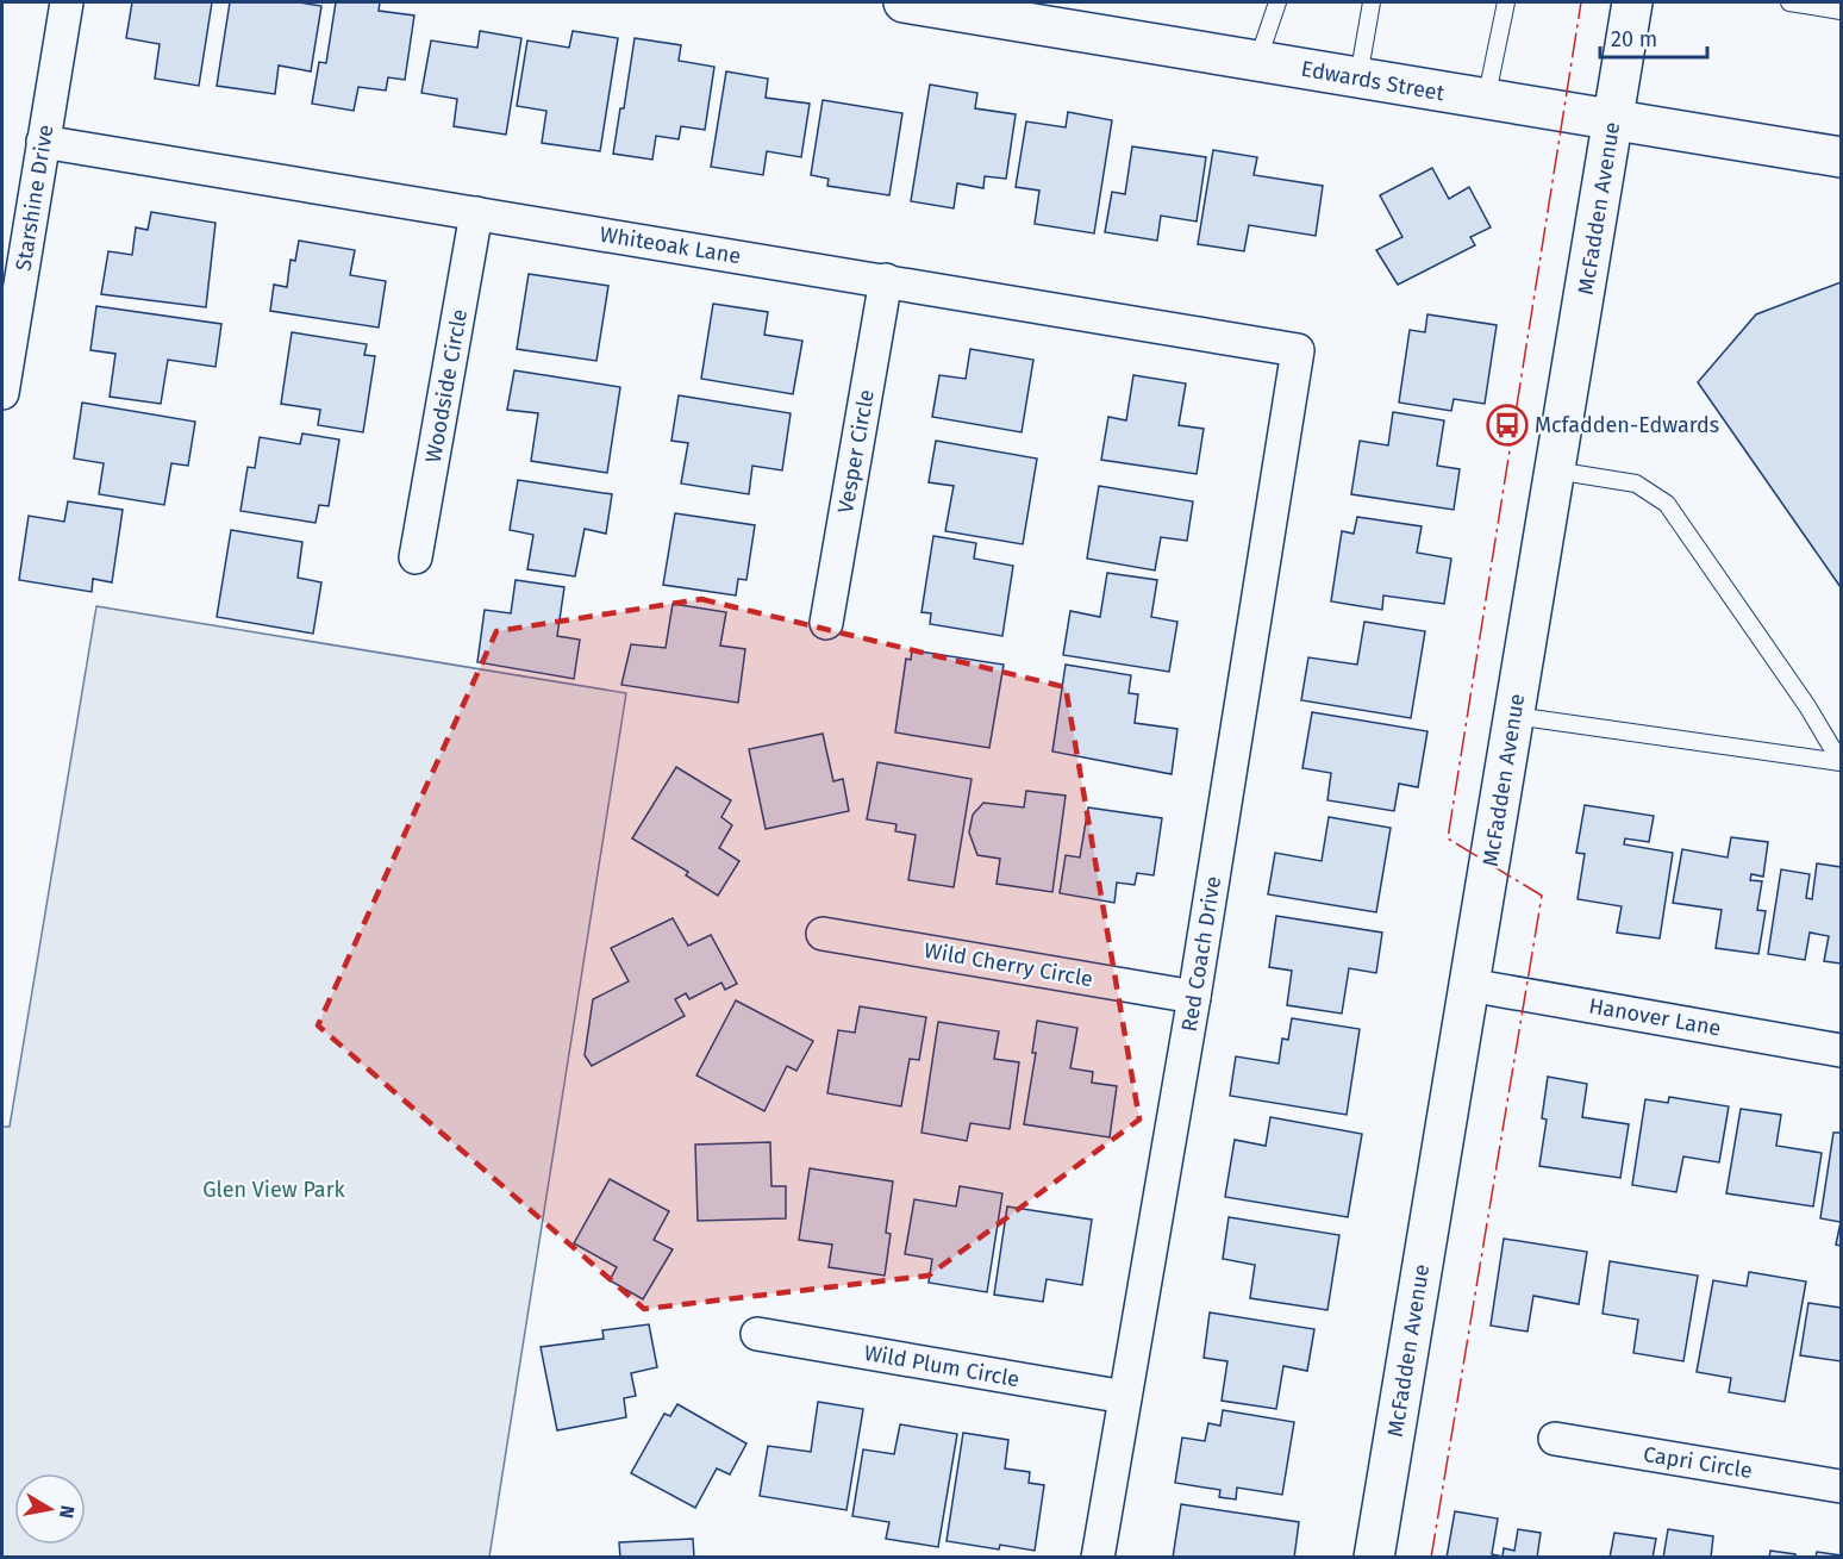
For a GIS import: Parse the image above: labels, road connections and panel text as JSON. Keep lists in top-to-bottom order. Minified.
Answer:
{"streets":{"street":["Edwards Street","Starshine Drive","McFadden Avenue","Whiteoak Lane","Woodside Circle","Vesper Circle","Red Coach Drive","Wild Cherry Circle","Hanover Lane","Wild Plum Circle","Capri Circle"]},"crossings":[["Edwards Street","McFadden Avenue"],["Starshine Drive","Whiteoak Lane"],["McFadden Avenue","Hanover Lane"],["Whiteoak Lane","Woodside Circle"],["Whiteoak Lane","Vesper Circle"],["Whiteoak Lane","Red Coach Drive"],["Red Coach Drive","Wild Cherry Circle"],["Red Coach Drive","Wild Plum Circle"]],"parks":["Glen View Park"],"places":{"bus stop":["Mcfadden-Edwards"]},"scale_bar":"20 m","north":"right"}
